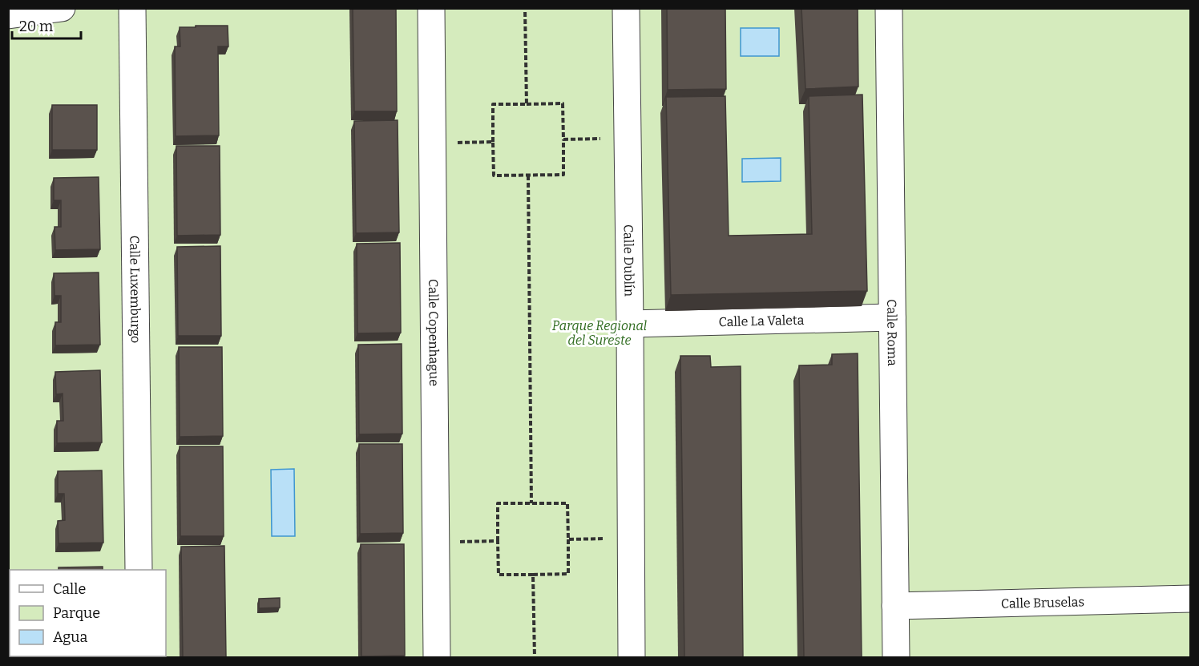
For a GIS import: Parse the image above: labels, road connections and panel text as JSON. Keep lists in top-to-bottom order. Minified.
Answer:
{"streets":{"street":["Calle Dublín","Calle Luxemburgo","Calle La Valeta","Calle Roma","Calle Copenhague","Calle Bruselas"]},"crossings":[["Calle Dublín","Calle La Valeta"],["Calle La Valeta","Calle Roma"],["Calle Roma","Calle Bruselas"]],"parks":["Parque Regional del Sureste"],"legend":["Calle","Parque","Agua"],"scale_bar":"20 m"}
